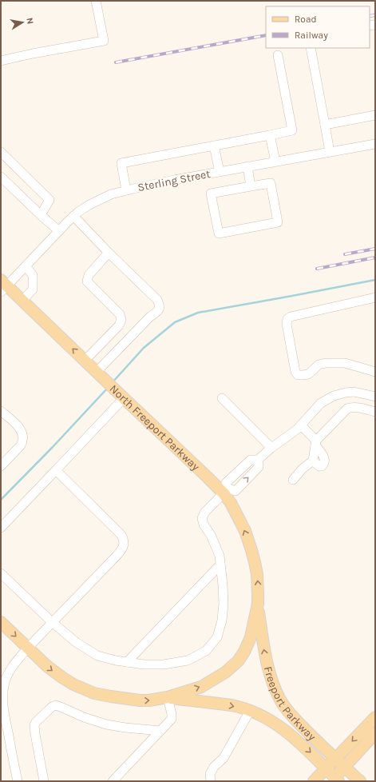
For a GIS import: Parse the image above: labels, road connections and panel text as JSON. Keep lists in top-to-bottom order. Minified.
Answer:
{"streets":{"main road":["North Freeport Parkway","Freeport Parkway"],"street":["Sterling Street"]},"crossings":[["Sterling Street","North Freeport Parkway"],["North Freeport Parkway","Freeport Parkway"]],"one_way":["North Freeport Parkway"],"legend":["Road","Railway"],"north":"right"}
